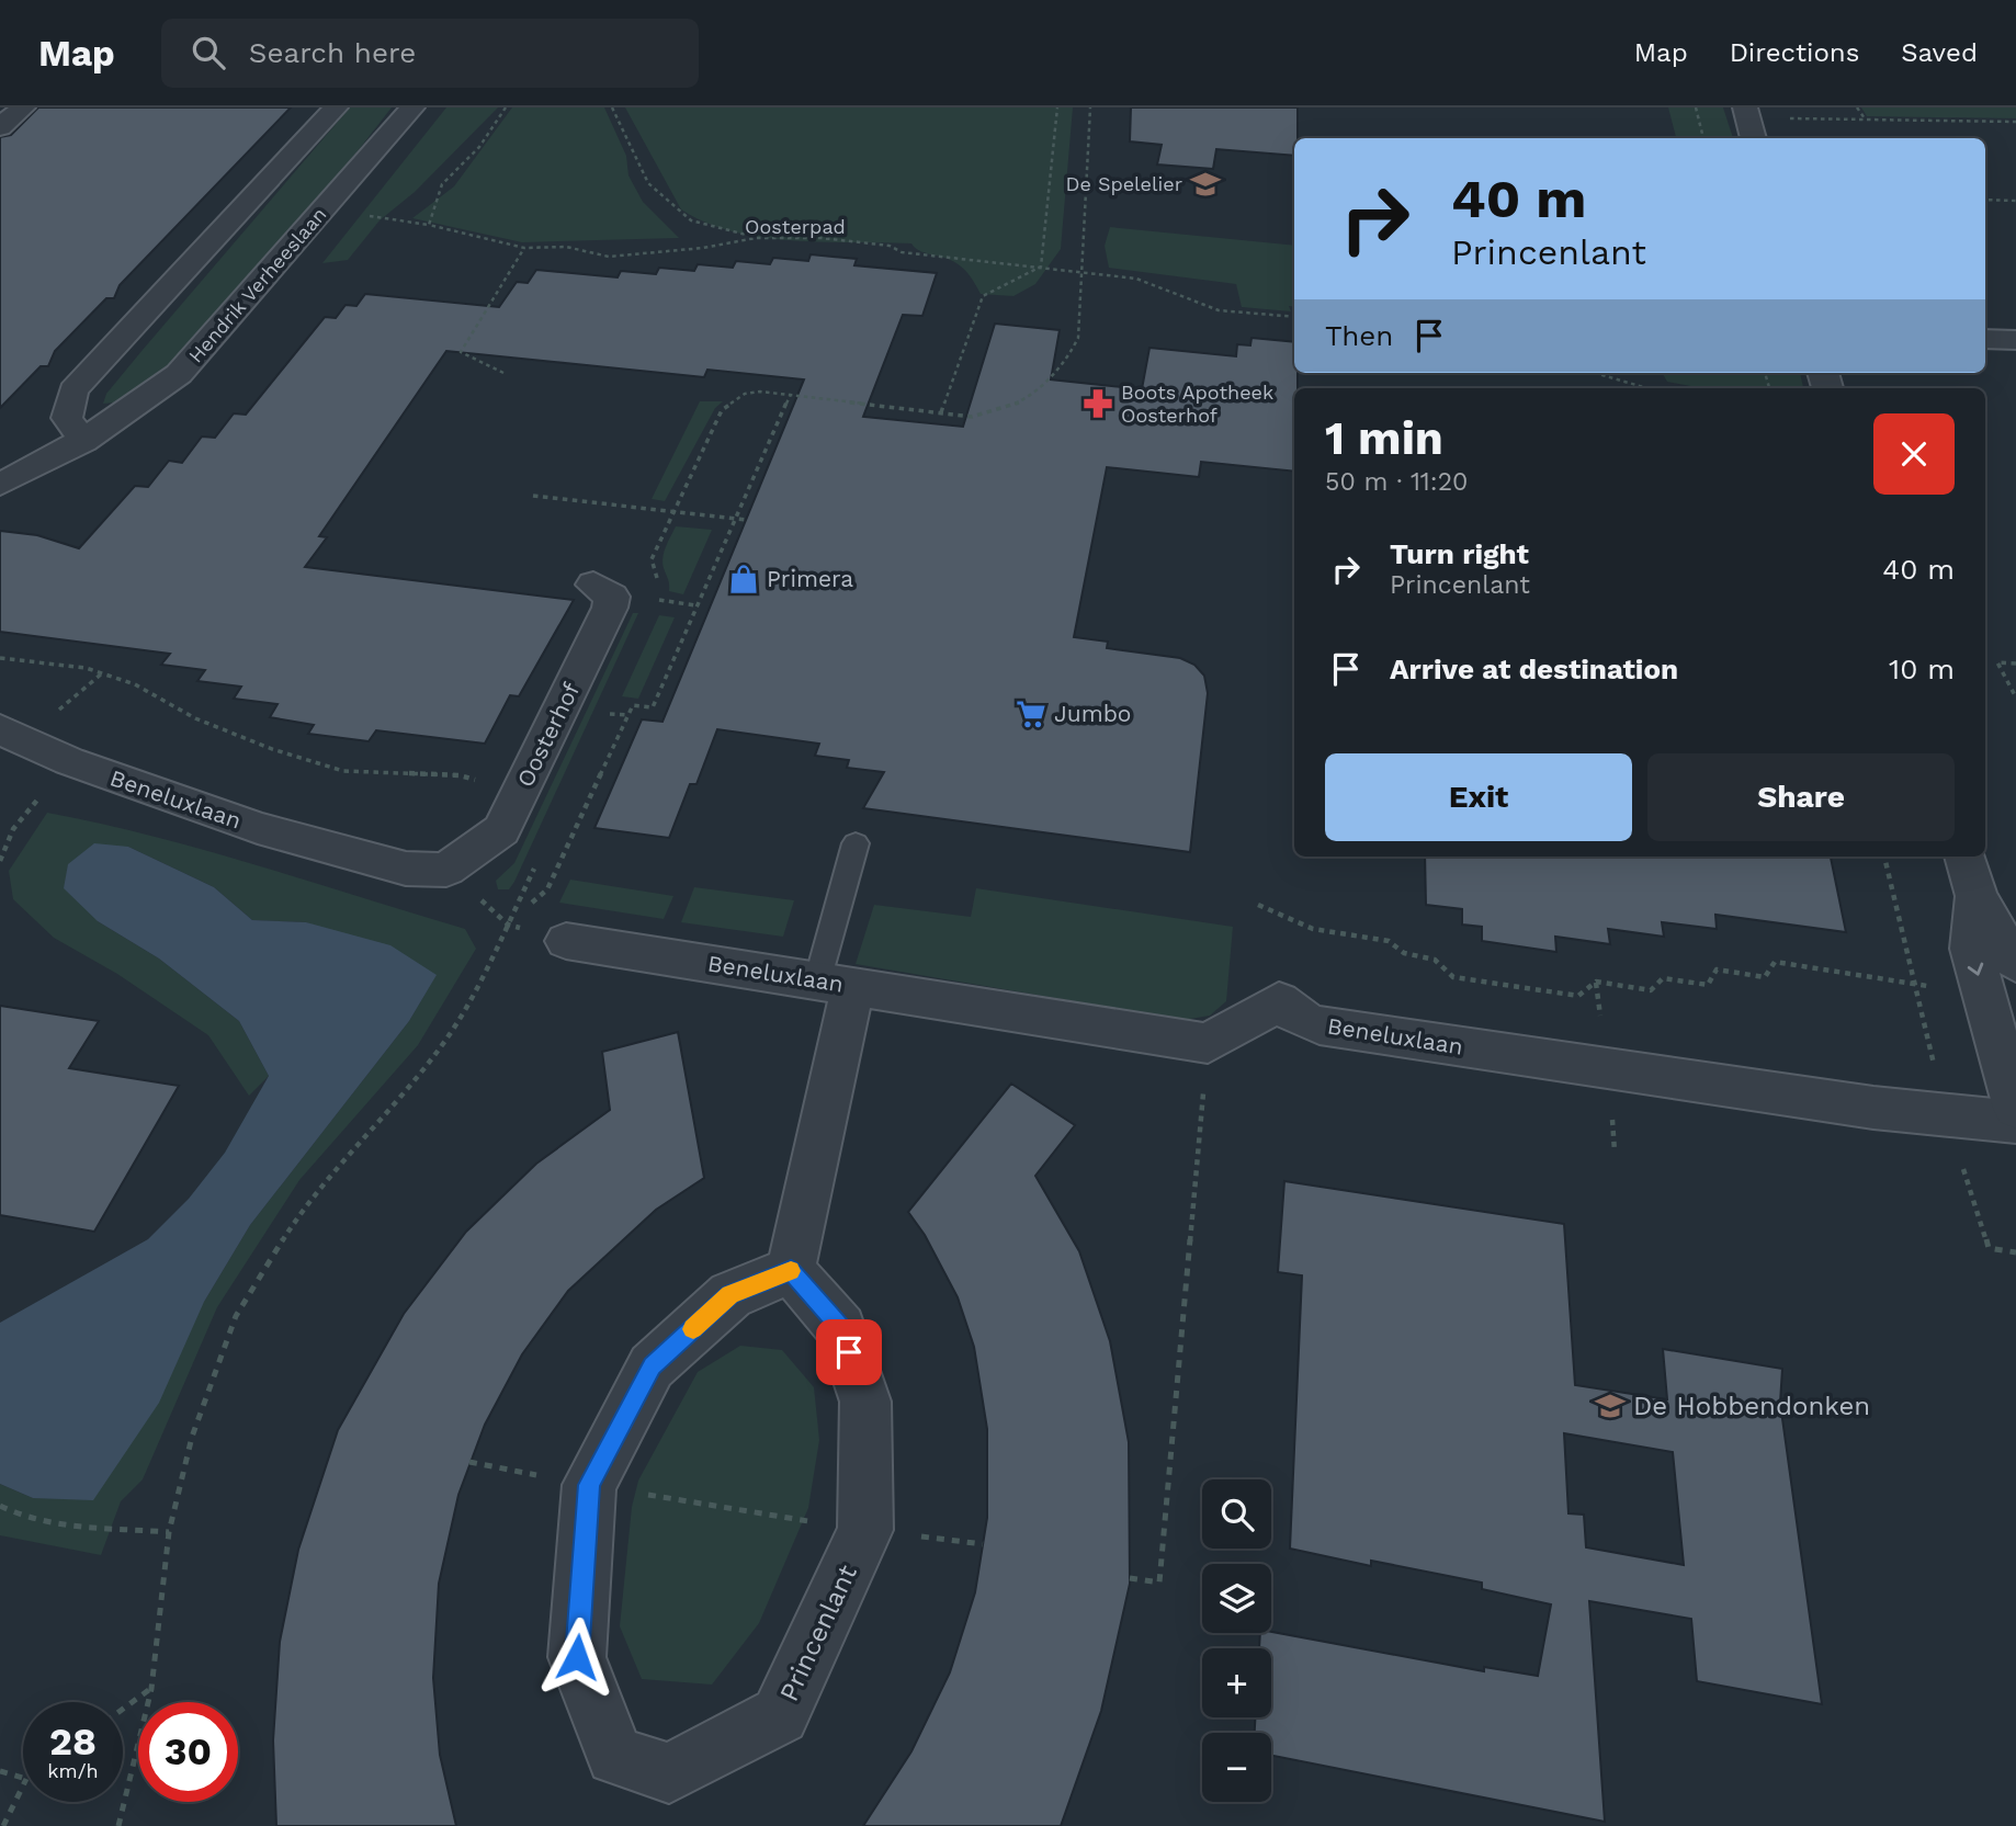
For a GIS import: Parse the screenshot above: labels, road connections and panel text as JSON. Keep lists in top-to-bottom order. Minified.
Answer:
{"streets":{"street":["Hendrik Verheeslaan","Oosterhof","Beneluxlaan","Princenlant"],"path":["Oosterpad"]},"crossings":[["Oosterhof","Beneluxlaan"]],"places":{"school or university":["De Spelelier","De Hobbendonken"],"pharmacy":["Boots Apotheek Oosterhof"],"shop":["Primera"],"supermarket":["Jumbo"]},"page":{"header":"Map","search":"Search here","nav":["Map","Directions","Saved"],"turn":["40 m","Princenlant"],"then":"Then","heading":["1 min","50 m · 11:20"],"list":[{"name":"Turn right","note":"Princenlant","value":"40 m"},{"name":"Arrive at destination","value":"10 m"}],"buttons":["Exit","Share"],"map_buttons":["+","−"],"speed":"28 km/h","limit":"30"}}
